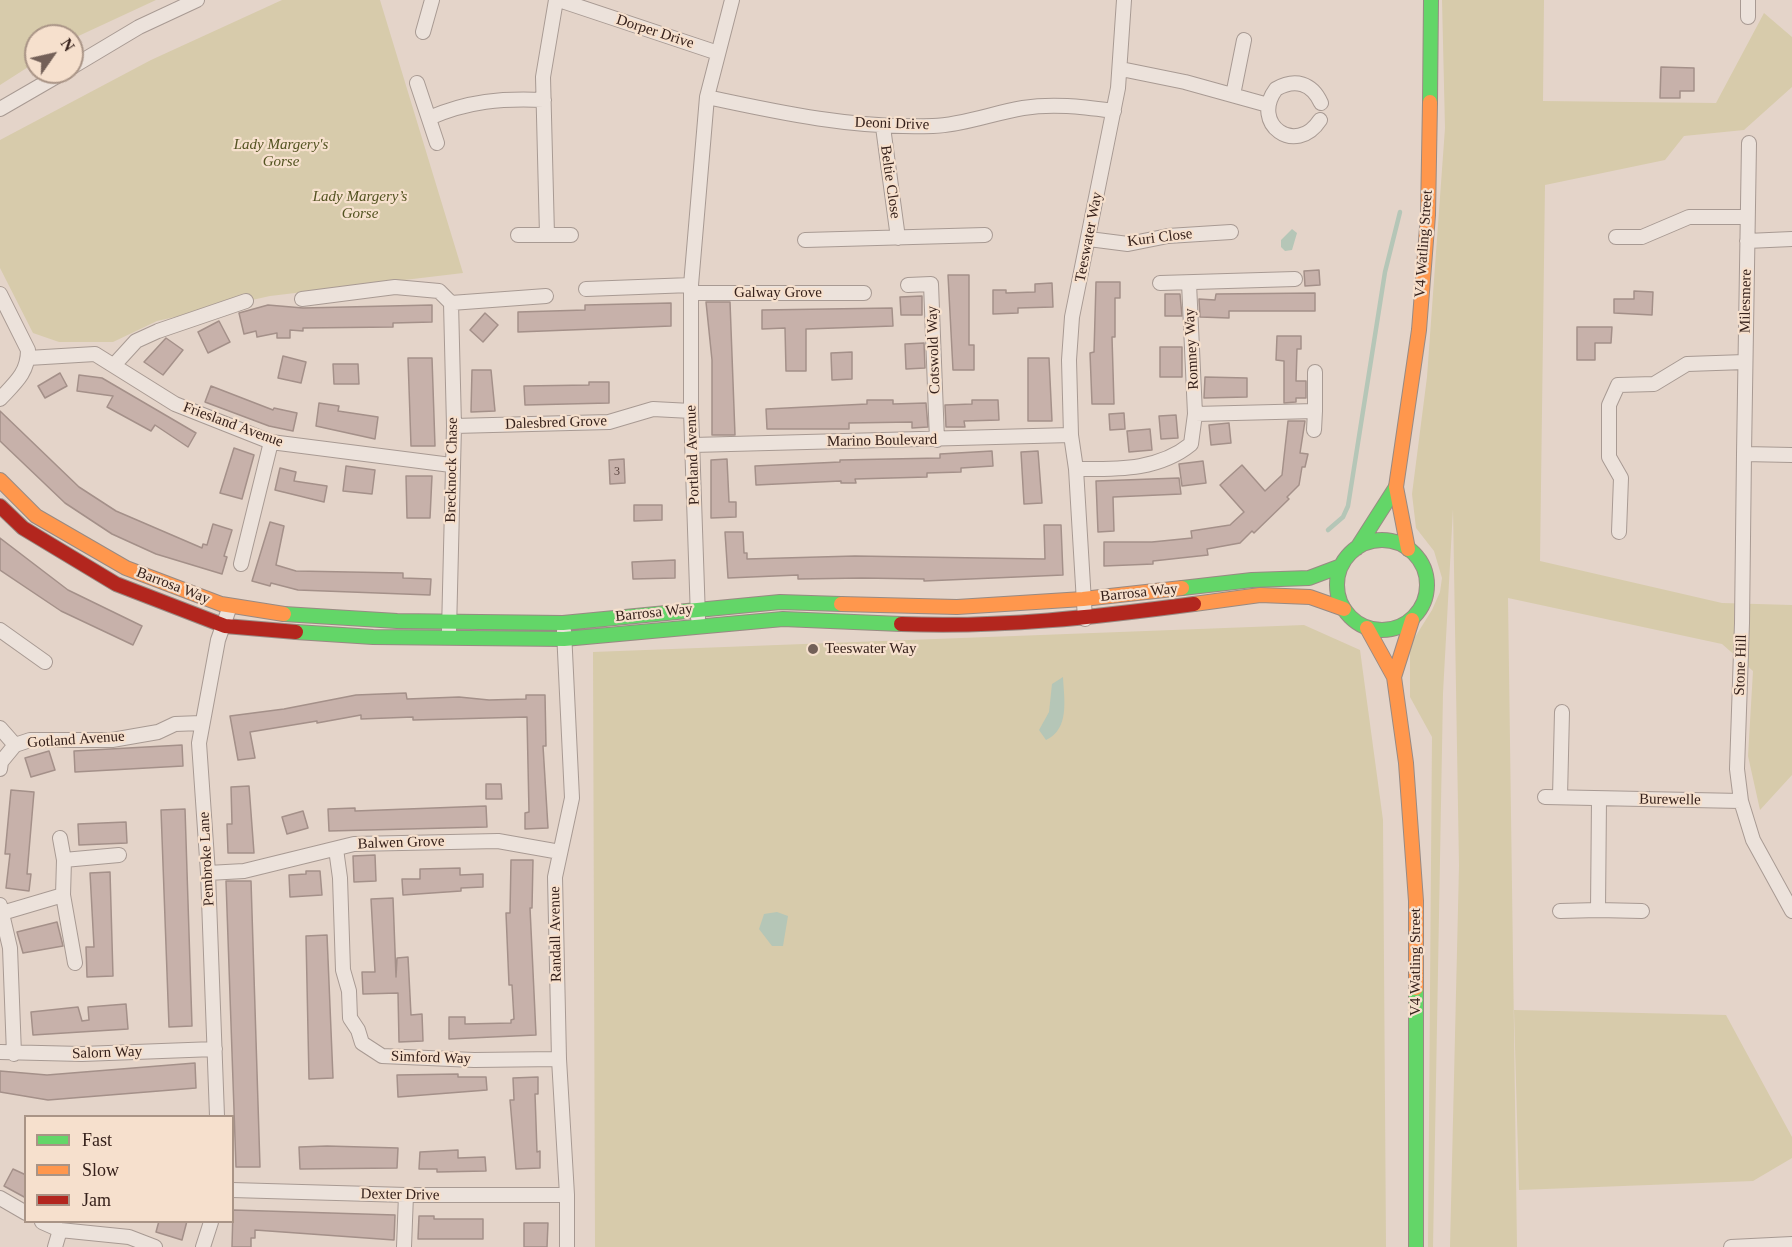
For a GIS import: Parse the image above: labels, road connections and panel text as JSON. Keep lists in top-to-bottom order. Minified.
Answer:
{"streets":{"street":["Dorper Drive","Deoni Drive","Beltie Close","Teeswater Way","Kuri Close","V4 Watling Street","Galway Grove","Milesmere","Romney Way","Cotswold Way","Dalesbred Grove","Friesland Avenue","Marino Boulevard","Portland Avenue","Brecknock Chase","Barrosa Way","Stone Hill","Gotland Avenue","Burewelle","Balwen Grove","Pembroke Lane","Randall Avenue","Salorn Way","Simford Way","Dexter Drive"]},"crossings":[["Dorper Drive","Portland Avenue"],["Deoni Drive","Beltie Close"],["Deoni Drive","Teeswater Way"],["Deoni Drive","Portland Avenue"],["Teeswater Way","Kuri Close"],["Teeswater Way","Romney Way"],["Teeswater Way","Marino Boulevard"],["Teeswater Way","Barrosa Way"],["V4 Watling Street","Barrosa Way"],["Galway Grove","Portland Avenue"],["Milesmere","Stone Hill"],["Cotswold Way","Marino Boulevard"],["Dalesbred Grove","Portland Avenue"],["Dalesbred Grove","Brecknock Chase"],["Friesland Avenue","Brecknock Chase"],["Marino Boulevard","Portland Avenue"],["Portland Avenue","Barrosa Way"],["Brecknock Chase","Barrosa Way"],["Barrosa Way","Pembroke Lane"],["Barrosa Way","Randall Avenue"],["Stone Hill","Burewelle"],["Gotland Avenue","Pembroke Lane"],["Balwen Grove","Pembroke Lane"],["Balwen Grove","Randall Avenue"],["Balwen Grove","Simford Way"],["Pembroke Lane","Salorn Way"],["Randall Avenue","Simford Way"],["Randall Avenue","Dexter Drive"]],"parks":["Lady Margery's Gorse","Lady Margery’s Gorse"],"places":["Teeswater Way"],"house_numbers":["3"],"legend":["Fast","Slow","Jam"],"north":"top right"}
